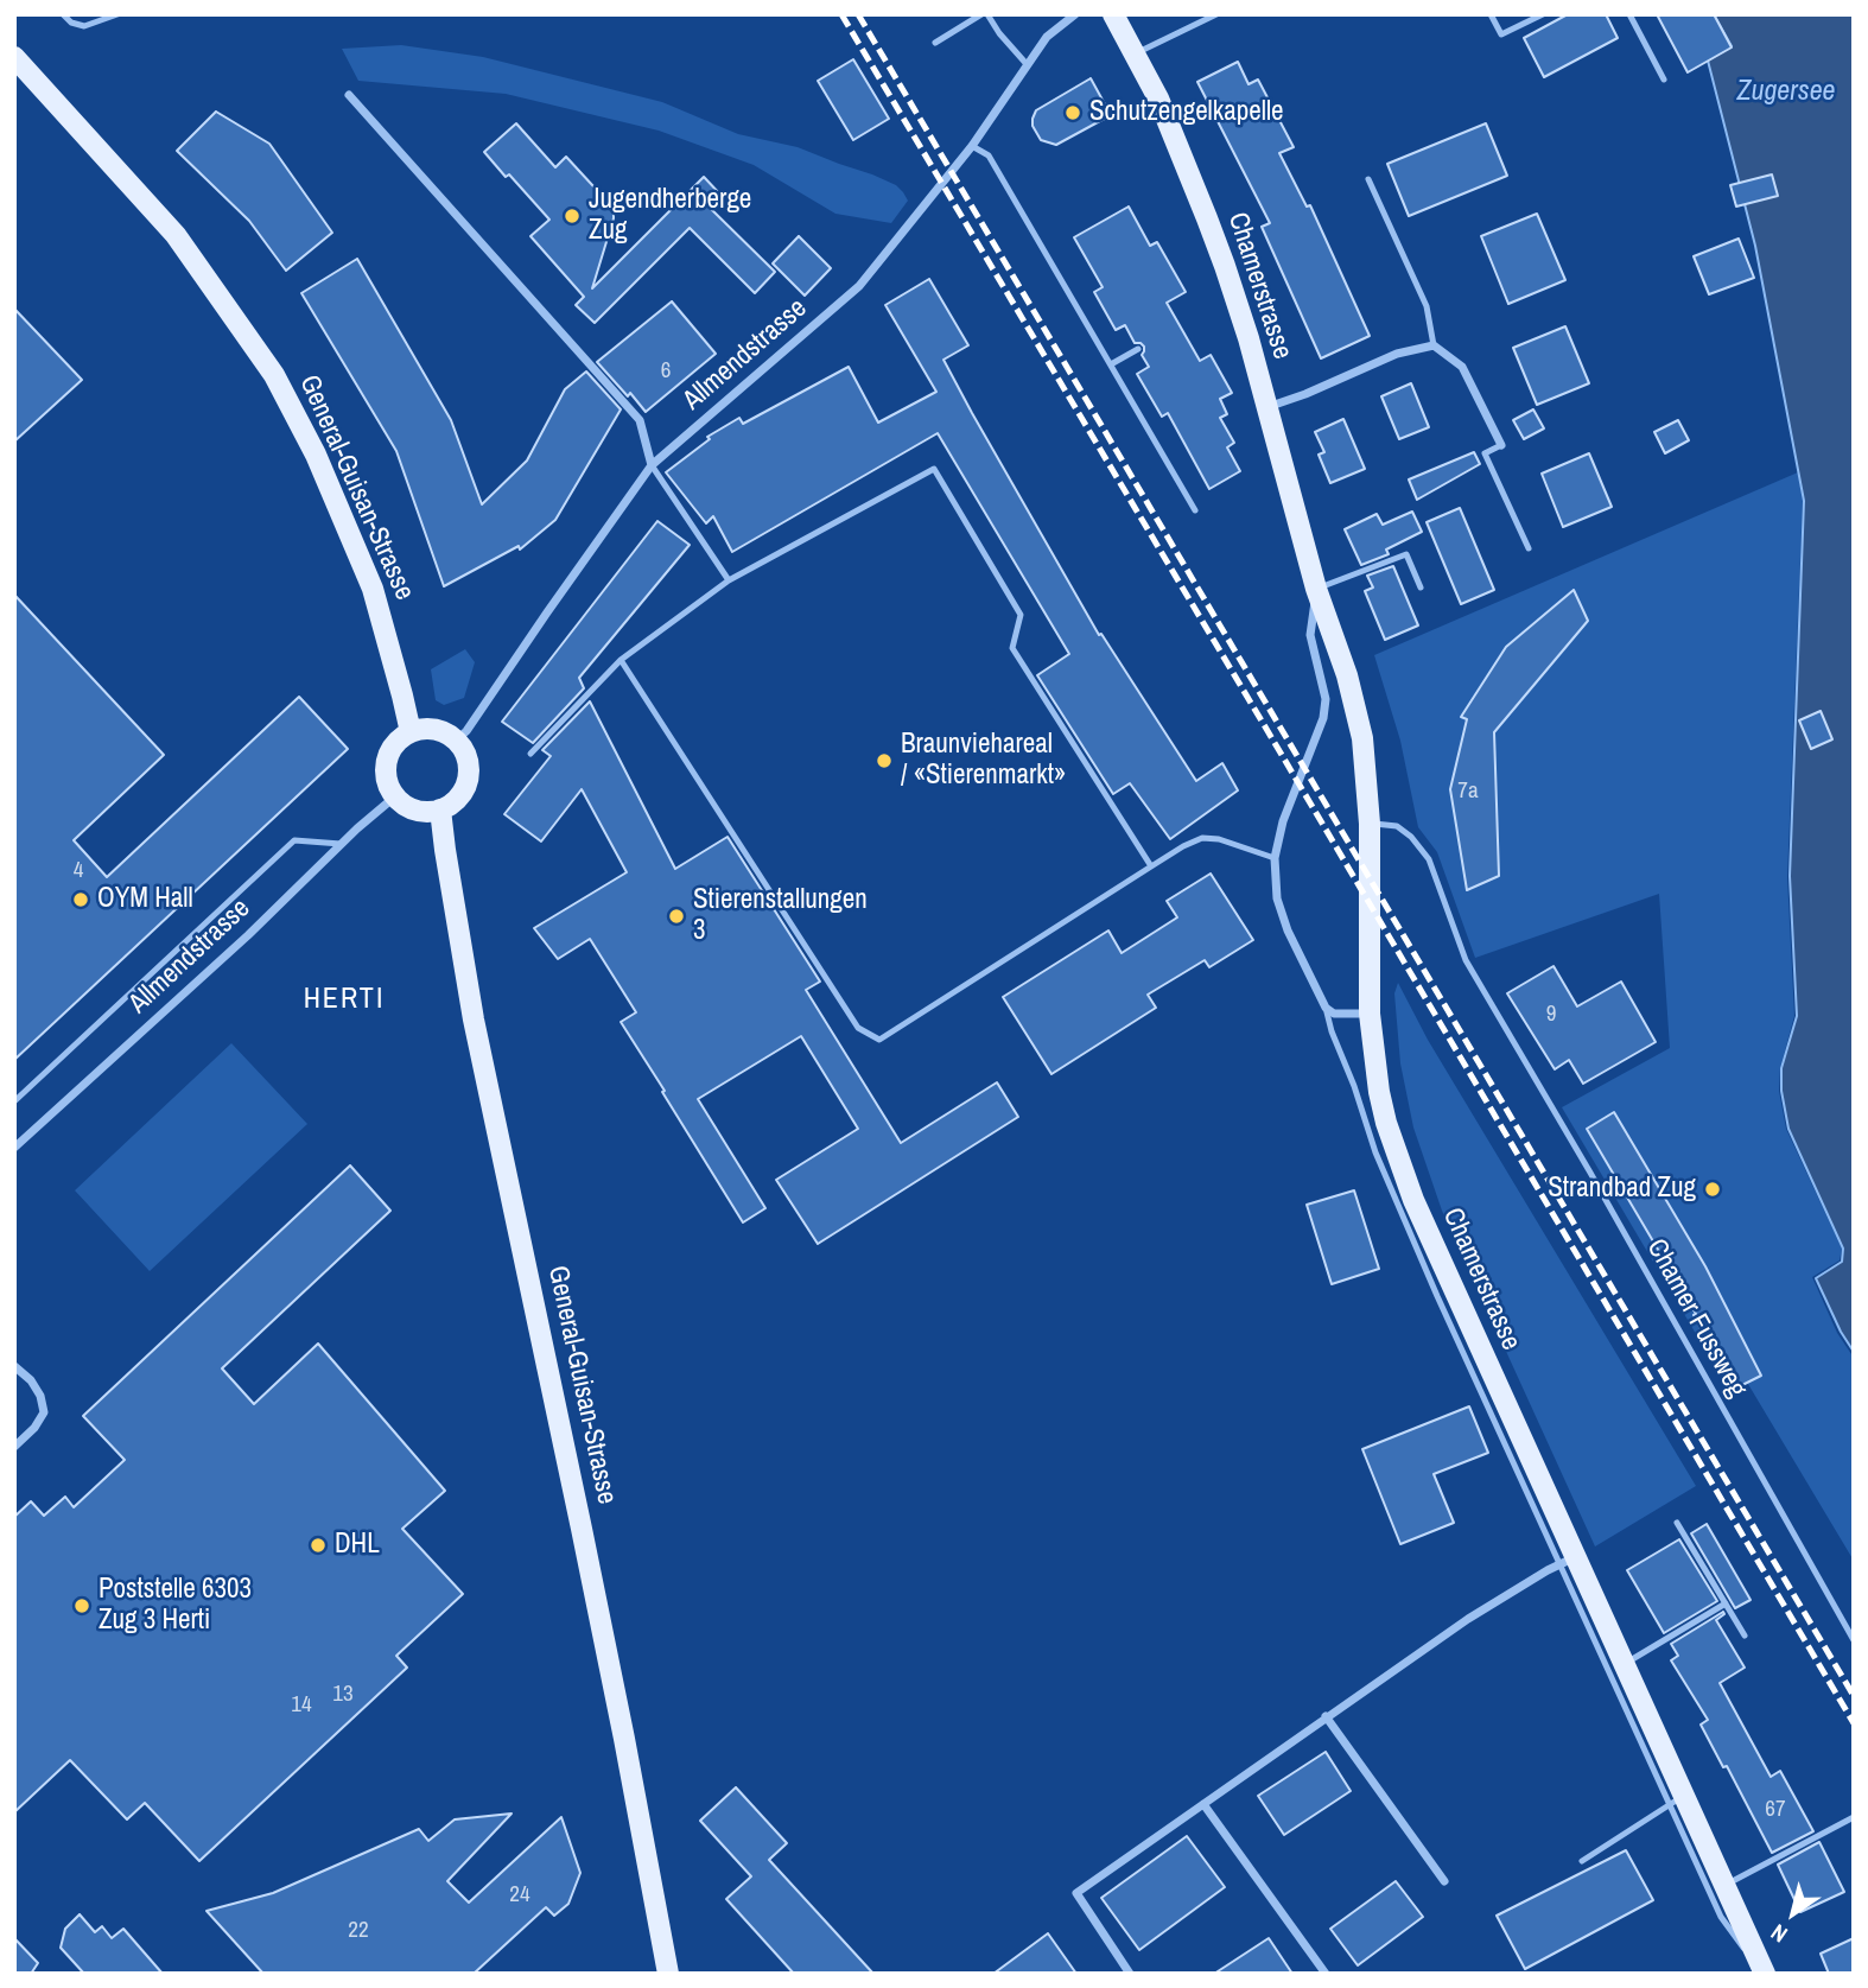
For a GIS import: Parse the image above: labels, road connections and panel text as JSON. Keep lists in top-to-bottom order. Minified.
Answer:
{"streets":{"main road":["Chamerstrasse","General-Guisan-Strasse"],"street":["Allmendstrasse"],"lane":["Chamer Fussweg"]},"crossings":[["Chamerstrasse","Chamer Fussweg"],["Allmendstrasse","General-Guisan-Strasse"]],"districts":["HERTI"],"water":["Zugersee"],"places":["Schutzengelkapelle","Jugendherberge Zug","Braunviehareal / «Stierenmarkt»","OYM Hall","Stierenstallungen 3","Strandbad Zug","DHL","Poststelle 6303 Zug 3 Herti"],"house_numbers":["6","7a","4","9","13","14","67","24","22"],"north":"bottom left"}
